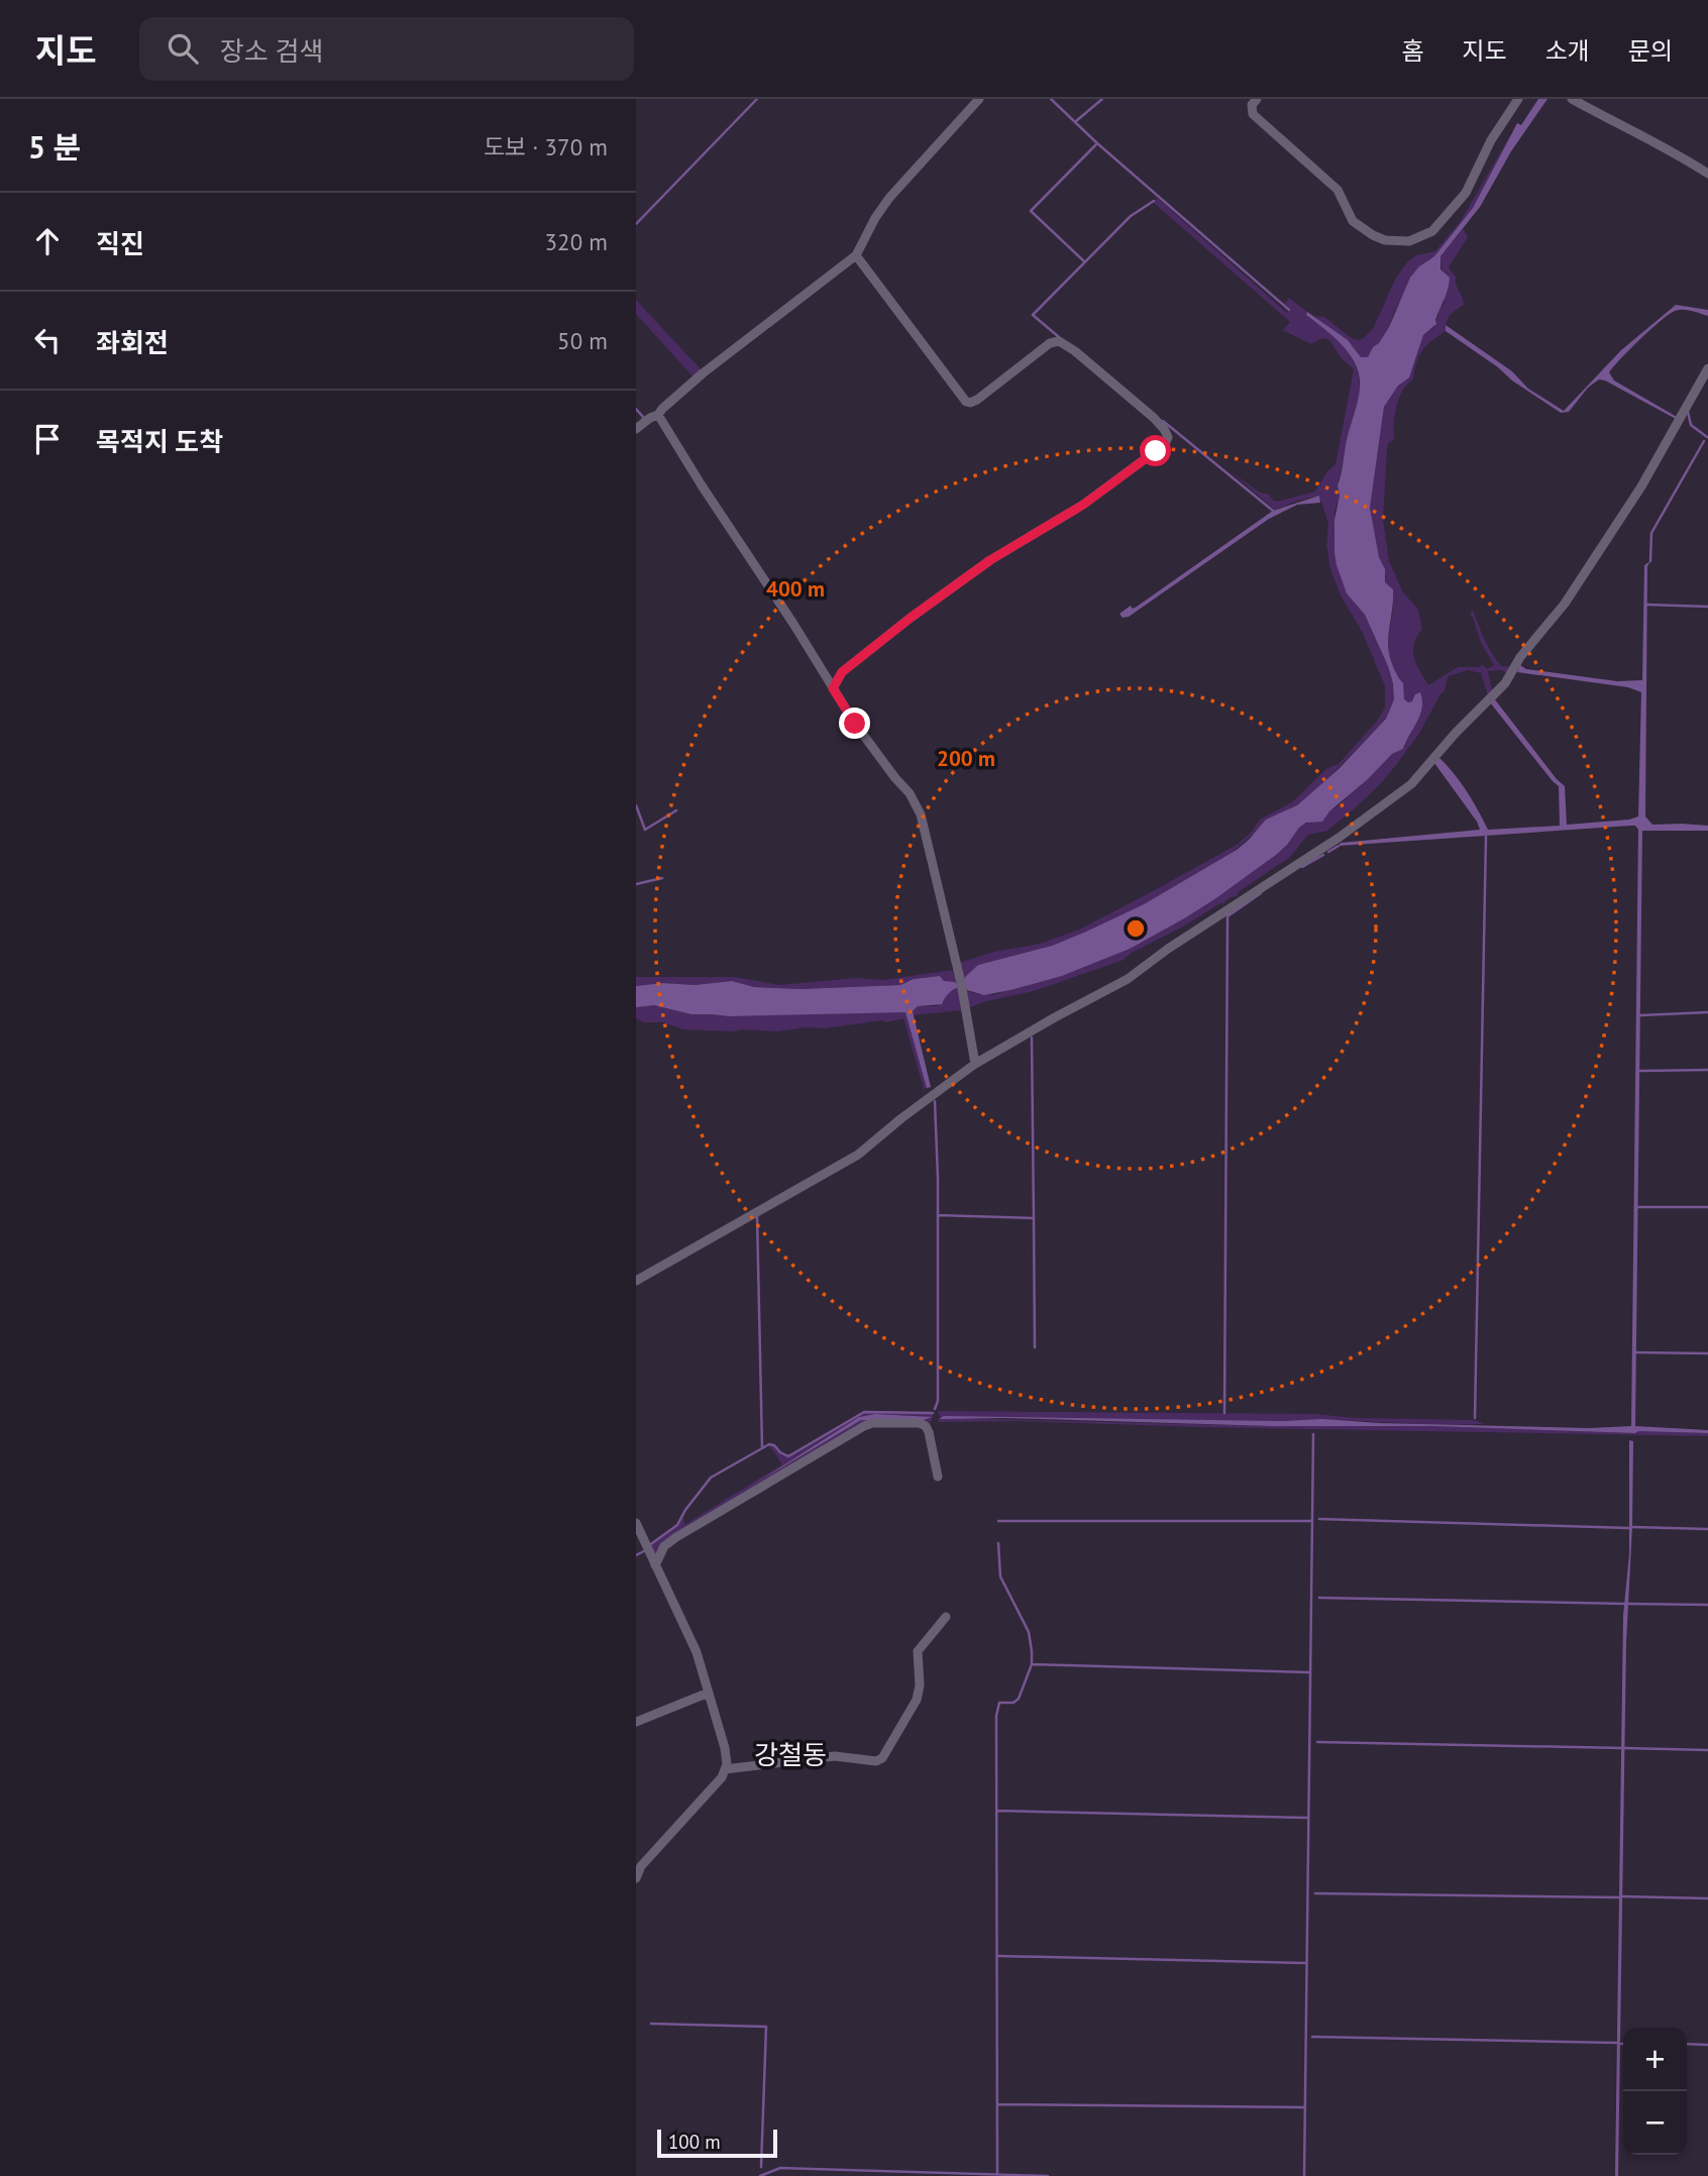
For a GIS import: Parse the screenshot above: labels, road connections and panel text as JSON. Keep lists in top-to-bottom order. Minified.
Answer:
{"districts":["강철동"],"scale_bar":"100 m","page":{"header":"지도","search":"장소 검색","nav":["홈","지도","소개","문의"],"heading":["5 분","도보 · 370 m"],"list":[["직진","320 m"],["좌회전","50 m"],"목적지 도착"],"map_buttons":["+","−"],"scale":"100 m"},"rings":["400 m","200 m"]}
